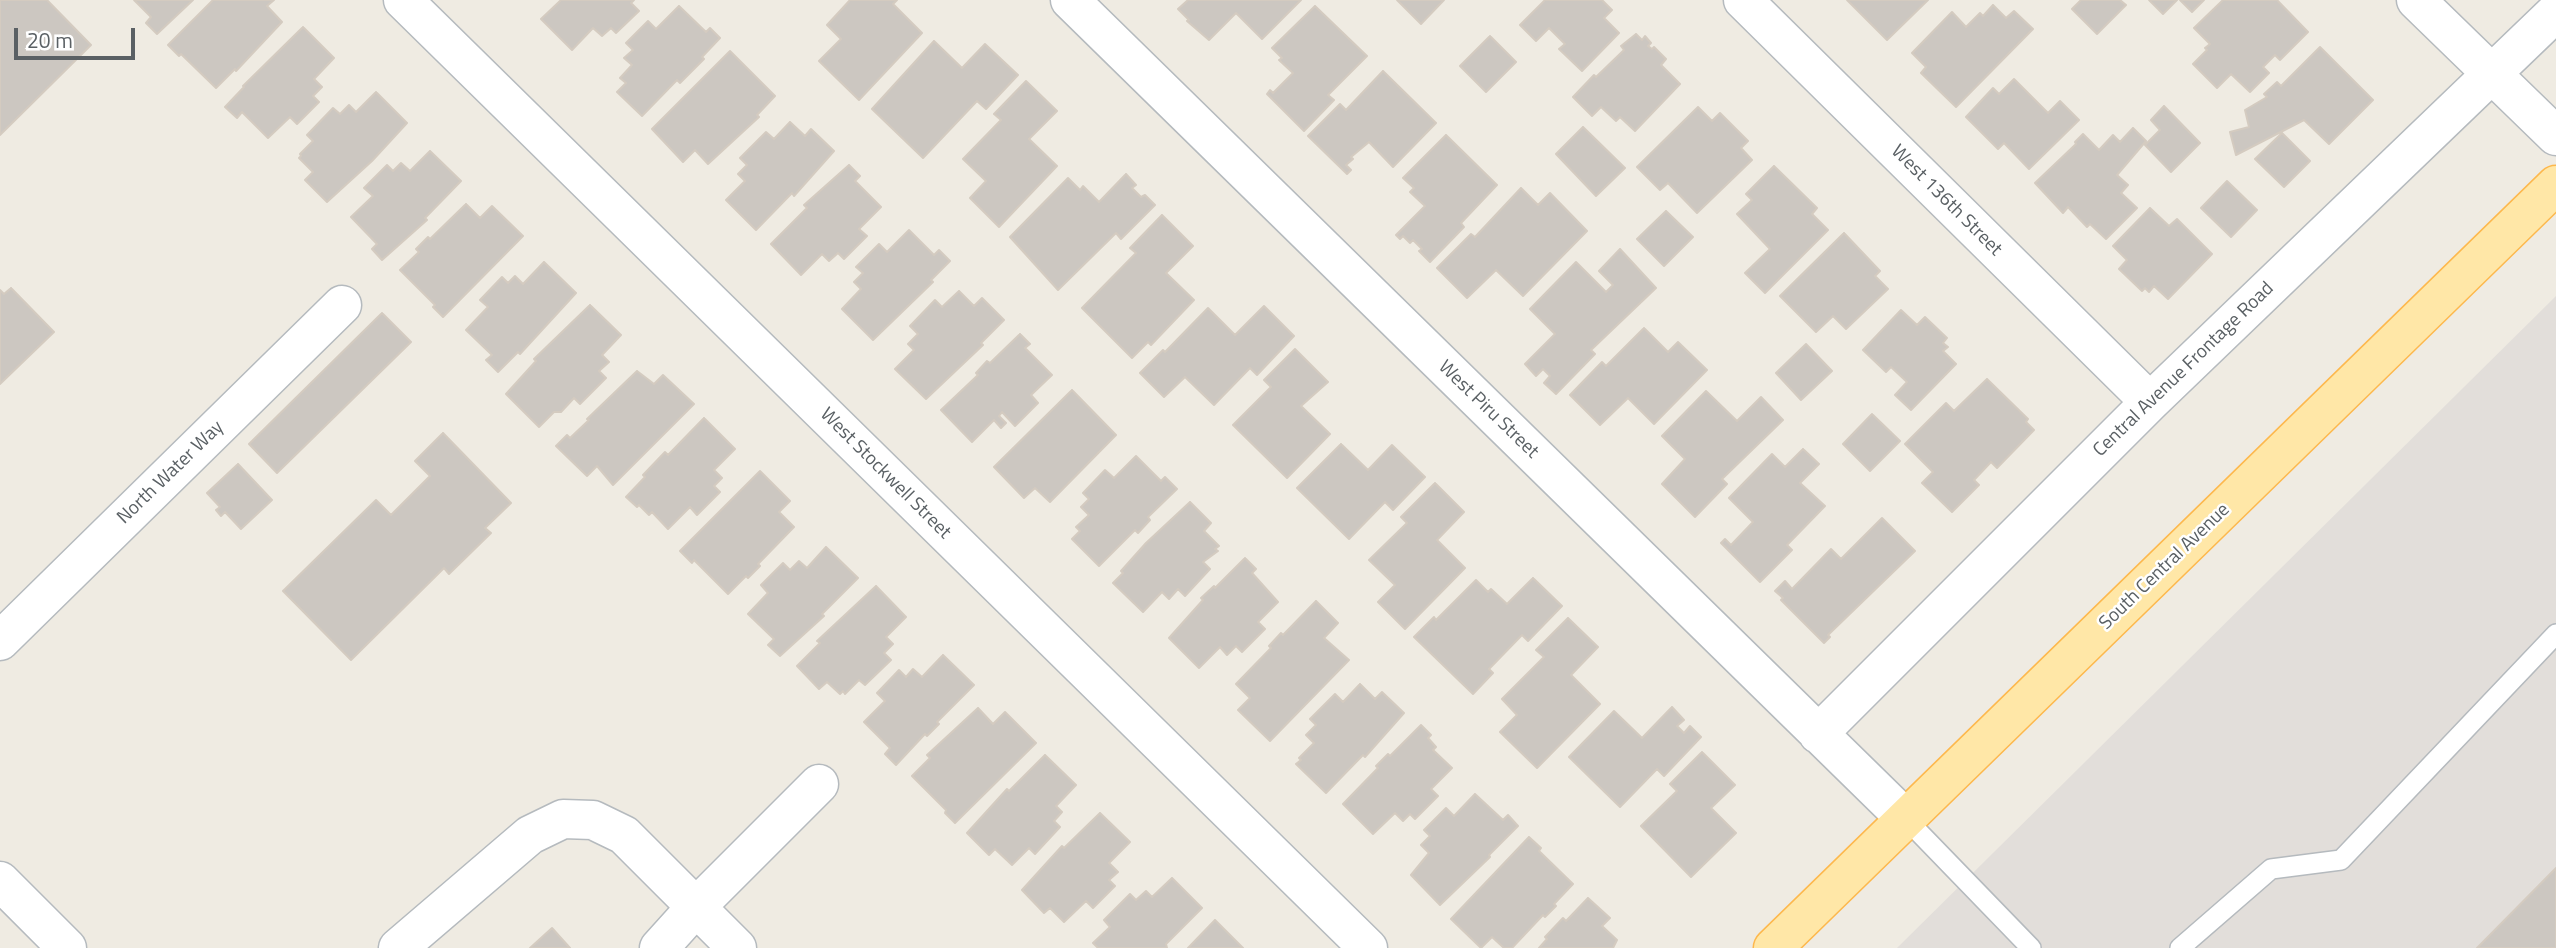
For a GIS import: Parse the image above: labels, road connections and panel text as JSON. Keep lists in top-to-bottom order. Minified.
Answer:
{"streets":{"main road":["South Central Avenue"],"street":["West 136th Street","Central Avenue Frontage Road","West Piru Street","North Water Way","West Stockwell Street"]},"crossings":[["West 136th Street","Central Avenue Frontage Road"],["Central Avenue Frontage Road","West Piru Street"],["West Piru Street","South Central Avenue"]],"scale_bar":"20 m"}
